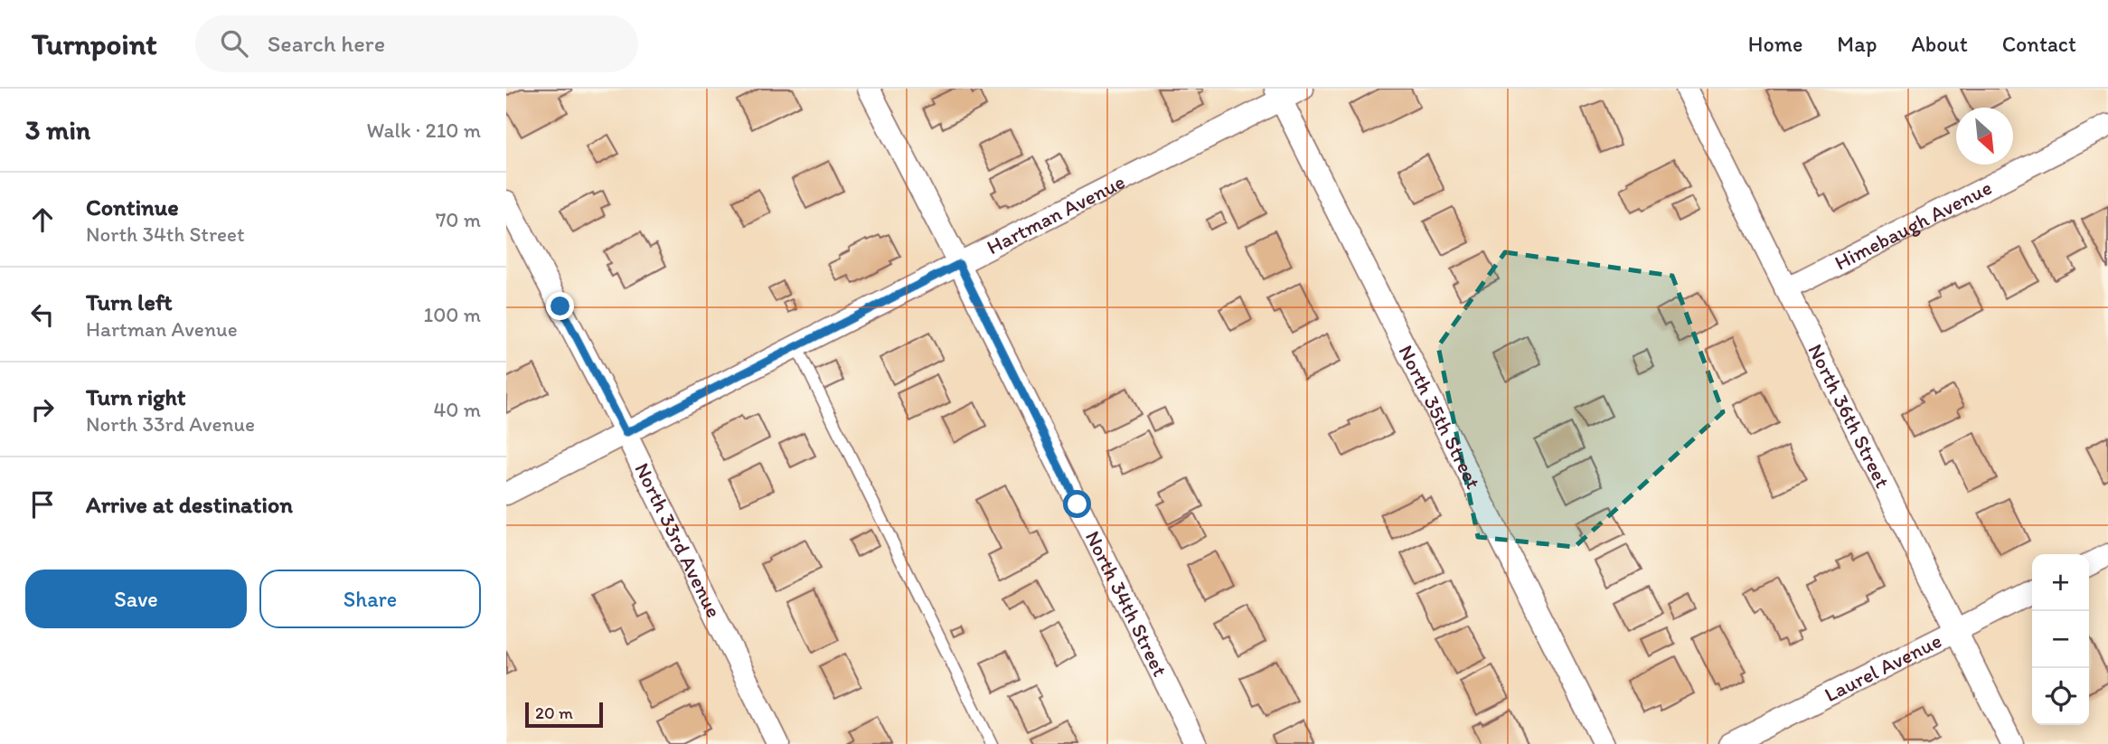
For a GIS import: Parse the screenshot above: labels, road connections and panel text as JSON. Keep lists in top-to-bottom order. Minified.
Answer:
{"streets":{"street":["Hartman Avenue","Himebaugh Avenue","North 35th Street","North 36th Street","North 33rd Avenue","North 34th Street","Laurel Avenue"]},"crossings":[["Hartman Avenue","North 35th Street"],["Hartman Avenue","North 33rd Avenue"],["Hartman Avenue","North 34th Street"],["Himebaugh Avenue","North 36th Street"],["North 36th Street","Laurel Avenue"]],"scale_bar":"20 m","north":"bottom right","page":{"header":"Turnpoint","search":"Search here","nav":["Home","Map","About","Contact"],"heading":["3 min","Walk · 210 m"],"list":[["Continue","North 34th Street","70 m"],["Turn left","Hartman Avenue","100 m"],["Turn right","North 33rd Avenue","40 m"],"Arrive at destination"],"buttons":["Save","Share"],"map_buttons":["+","−"],"scale":"20 m"}}
